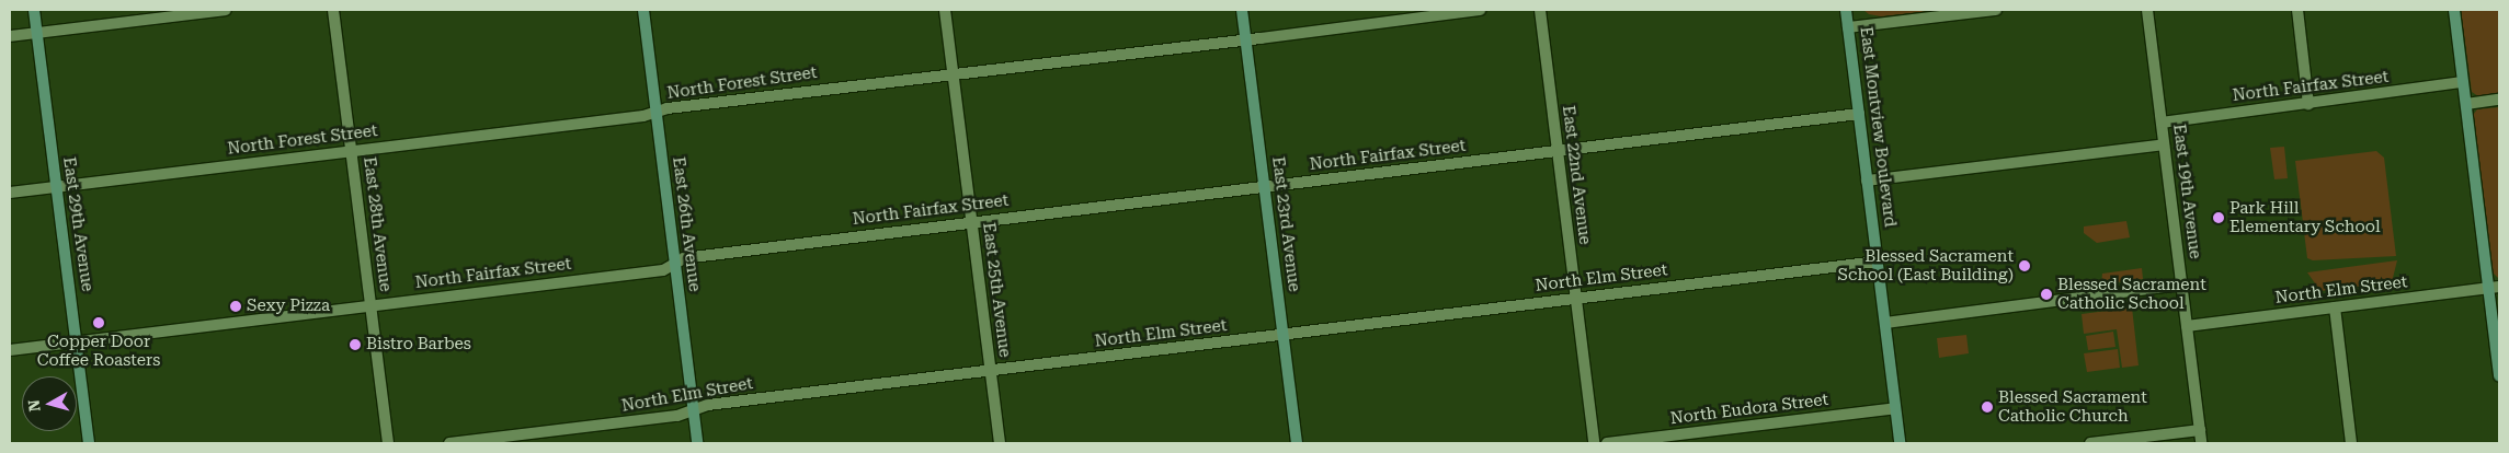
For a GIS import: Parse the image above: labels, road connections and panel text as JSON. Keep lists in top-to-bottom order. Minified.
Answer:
{"streets":{"street":["North Forest Street","North Fairfax Street","East Montview Boulevard","East 22nd Avenue","East 19th Avenue","East 29th Avenue","East 28th Avenue","East 26th Avenue","East 23rd Avenue","North Elm Street","East 25th Avenue","North Eudora Street"]},"crossings":[["North Forest Street","East 29th Avenue"],["North Forest Street","East 28th Avenue"],["North Forest Street","East 26th Avenue"],["North Forest Street","East 23rd Avenue"],["North Forest Street","East 25th Avenue"],["North Fairfax Street","East Montview Boulevard"],["North Fairfax Street","East 22nd Avenue"],["North Fairfax Street","East 19th Avenue"],["North Fairfax Street","East 29th Avenue"],["North Fairfax Street","East 28th Avenue"],["North Fairfax Street","East 26th Avenue"],["North Fairfax Street","East 23rd Avenue"],["North Fairfax Street","East 25th Avenue"],["East Montview Boulevard","North Elm Street"],["East Montview Boulevard","North Eudora Street"],["East 22nd Avenue","North Elm Street"],["East 19th Avenue","North Elm Street"],["East 26th Avenue","North Elm Street"],["East 23rd Avenue","North Elm Street"],["North Elm Street","East 25th Avenue"]],"places":["Park Hill Elementary School","Blessed Sacrament School (East Building)","Blessed Sacrament Catholic School","Sexy Pizza","Copper Door Coffee Roasters","Bistro Barbes","Blessed Sacrament Catholic Church"],"north":"left"}
